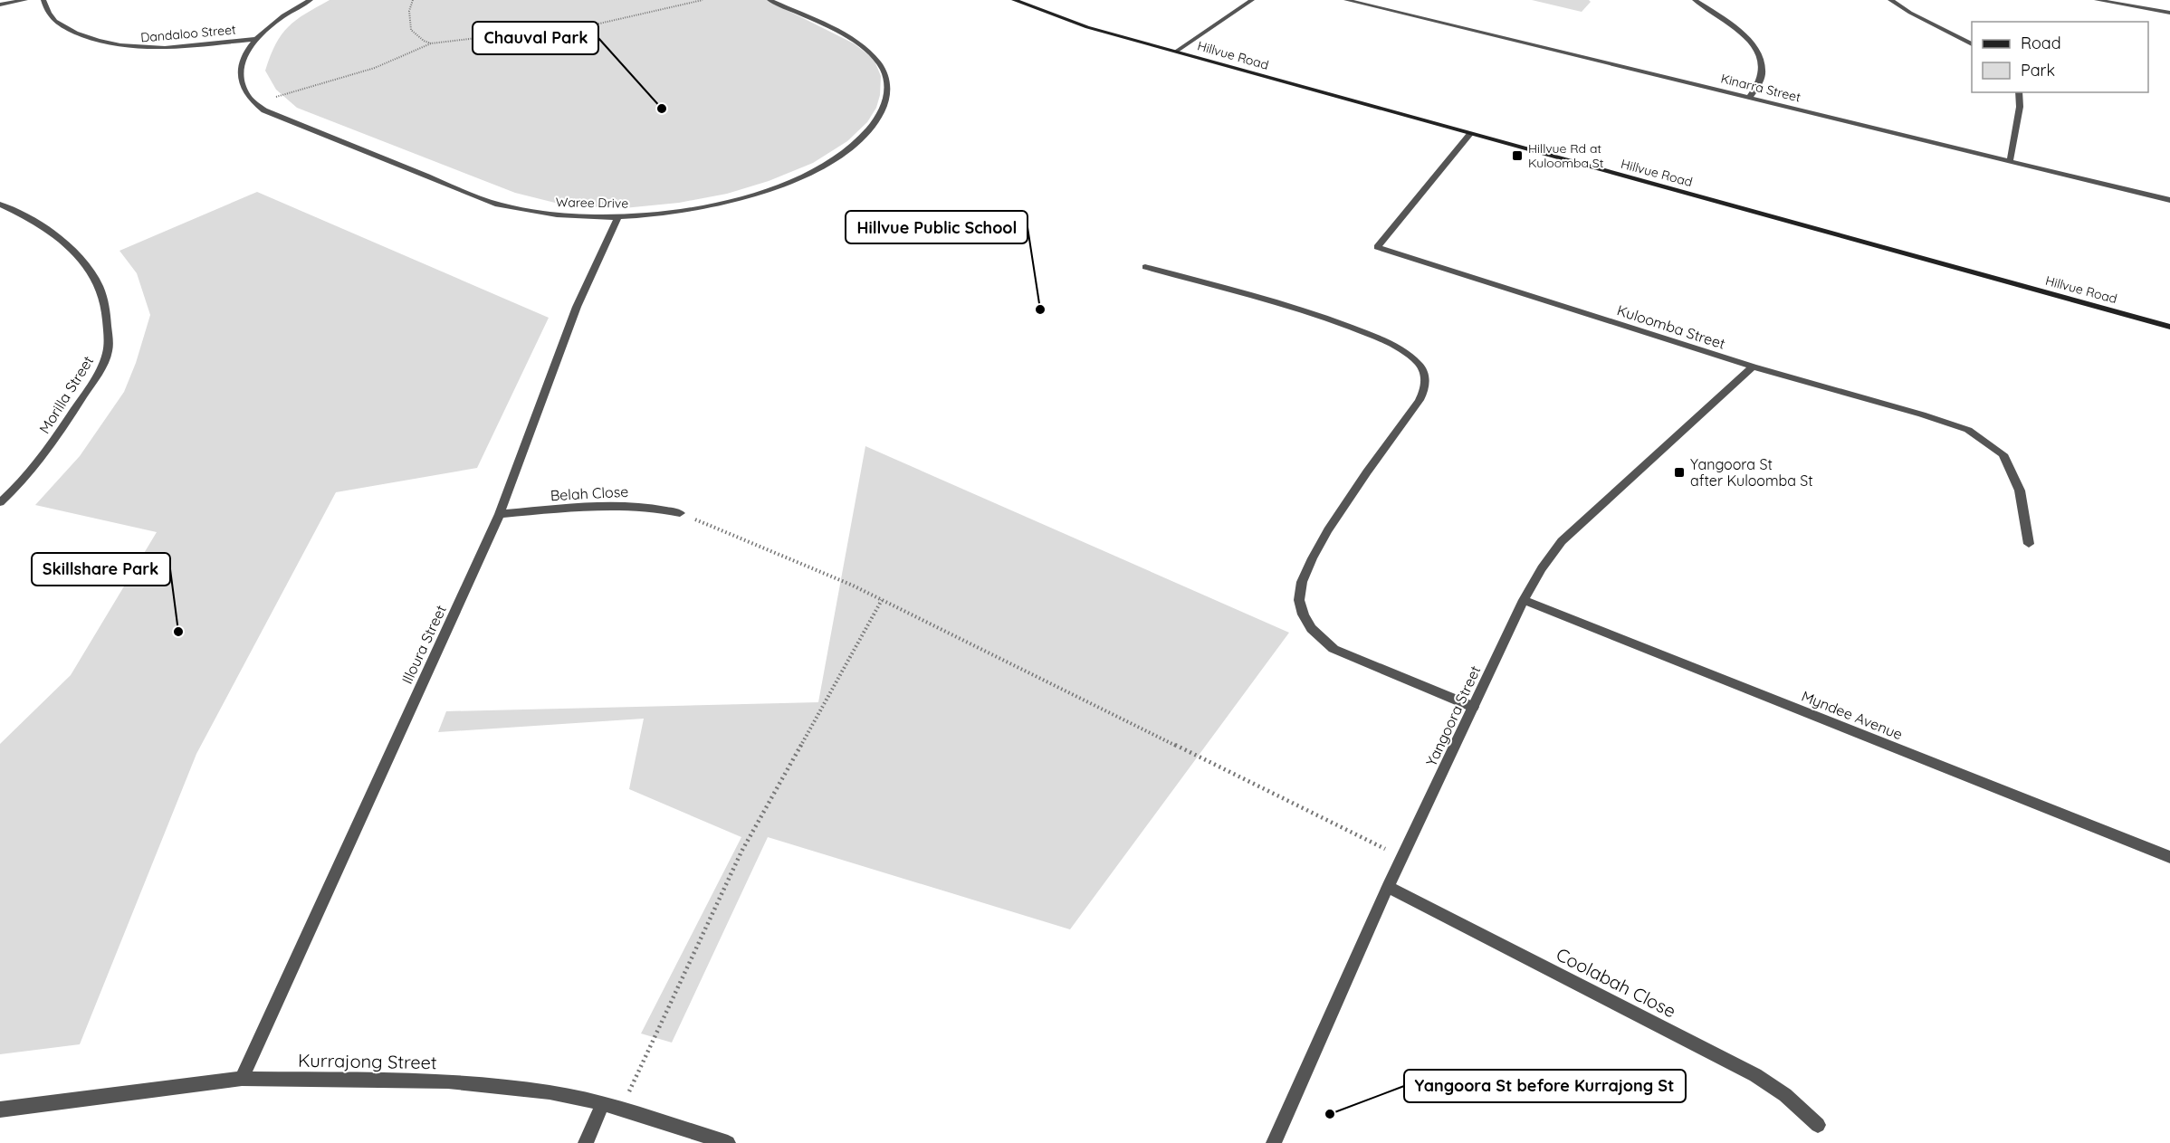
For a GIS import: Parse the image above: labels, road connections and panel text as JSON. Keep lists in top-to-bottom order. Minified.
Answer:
{"streets":{"street":["Dandaloo Street","Hillvue Road","Kinarra Street","Waree Drive","Kuloomba Street","Morilla Street","Belah Close","Illoura Street","Myndee Avenue","Yangoora Street","Coolabah Close","Kurrajong Street"]},"crossings":[["Dandaloo Street","Waree Drive"],["Hillvue Road","Kuloomba Street"],["Waree Drive","Illoura Street"],["Kuloomba Street","Yangoora Street"],["Belah Close","Illoura Street"],["Illoura Street","Kurrajong Street"],["Myndee Avenue","Yangoora Street"],["Yangoora Street","Coolabah Close"]],"places":{"other":["Chauval Park","Hillvue Public School","Skillshare Park","Yangoora St before Kurrajong St"],"transit":["Hillvue Rd at Kuloomba St","Yangoora St after Kuloomba St"]},"legend":["Road","Park"]}
